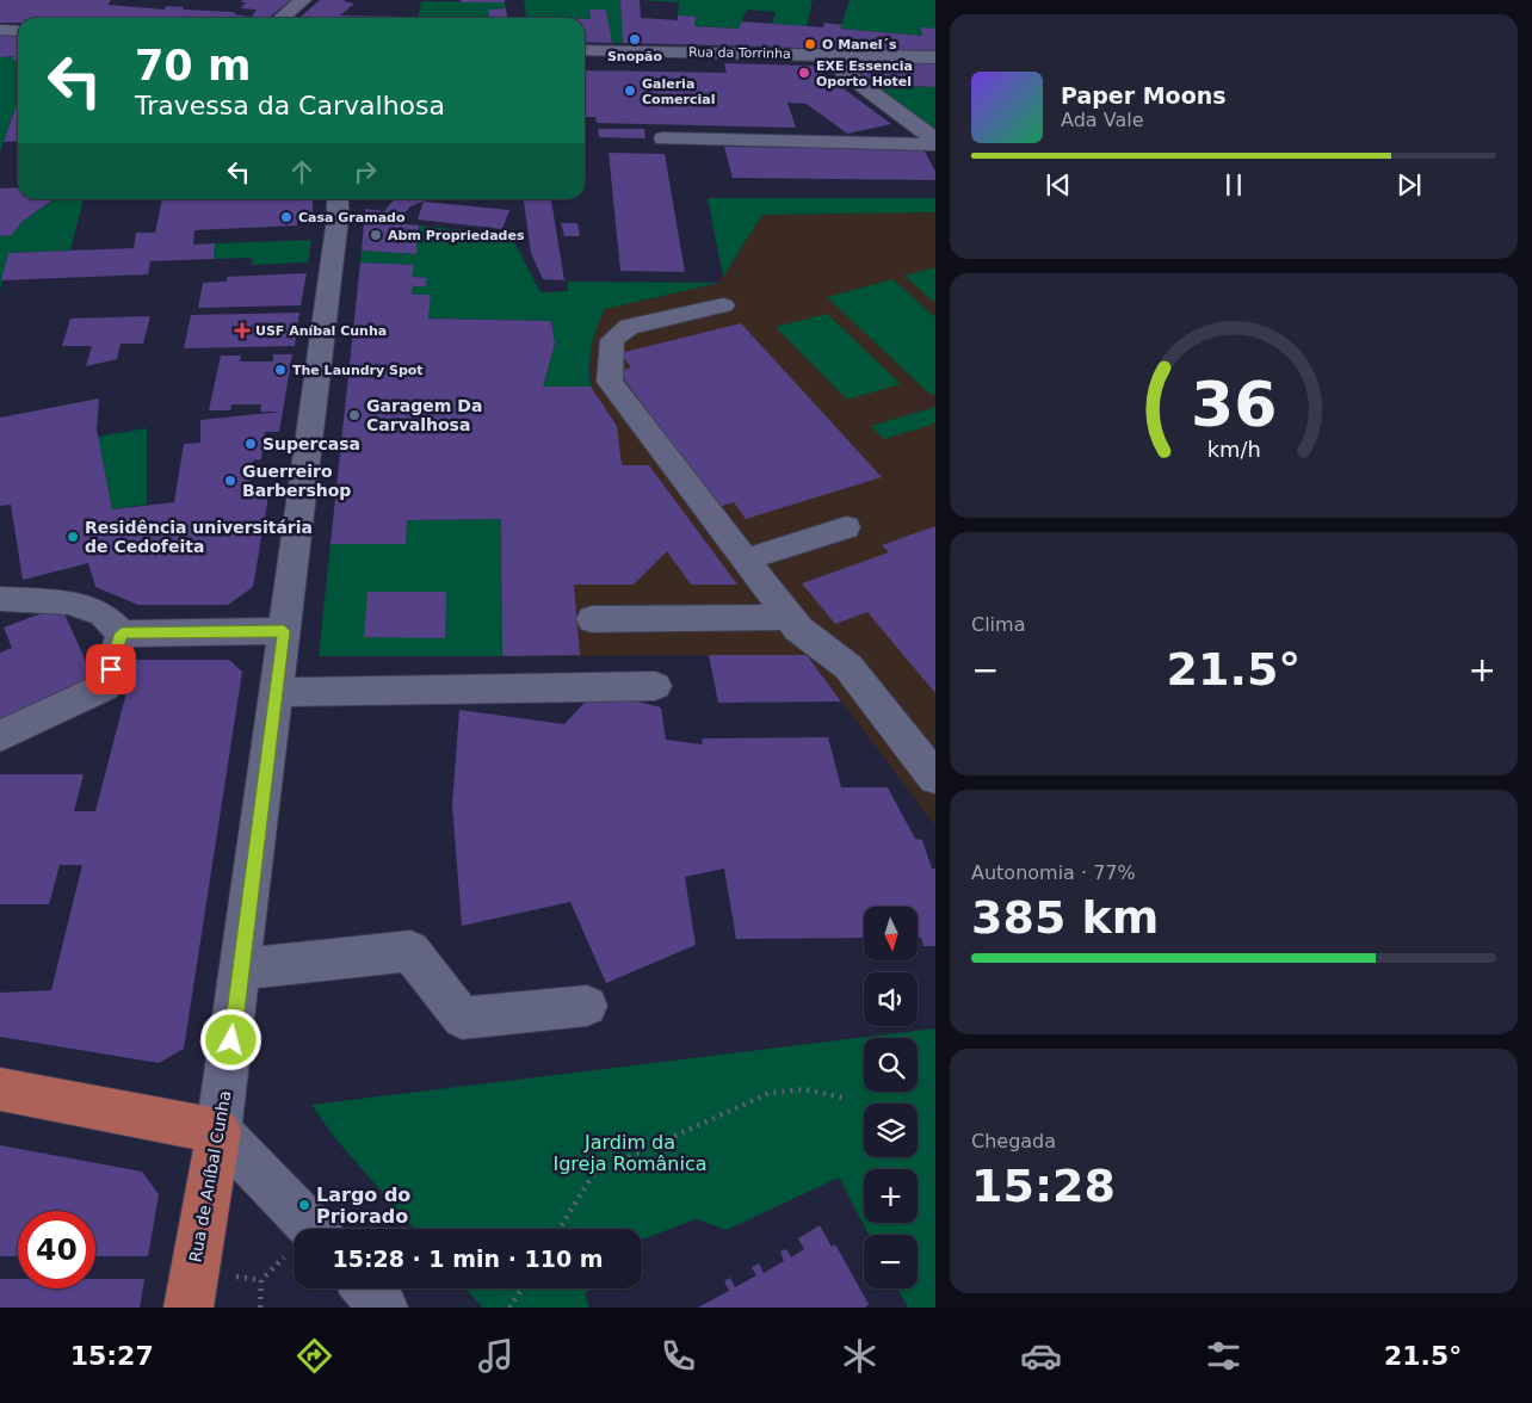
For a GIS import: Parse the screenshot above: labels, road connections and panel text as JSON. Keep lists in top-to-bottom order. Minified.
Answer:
{"streets":{"main road":["Rua de Aníbal Cunha"],"street":["Rua da Torrinha"]},"parks":["Jardim da Igreja Românica"],"places":{"other":["Snopão","O Manel´s","EXE Essencia Oporto Hotel","Galeria Comercial","Casa Gramado","Abm Propriedades","The Laundry Spot","Garagem Da Carvalhosa","Supercasa","Guerreiro Barbershop","Residência universitária de Cedofeita","Largo do Priorado"],"health":["USF Aníbal Cunha"]},"north":"bottom","page":{"turn":["70 m","Travessa da Carvalhosa"],"song":["Paper Moons","Ada Vale"],"tile":["Clima",["Autonomia · 77%","385 km"],["Chegada","15:28"]],"heat":["−","21.5°","+"],"map_buttons":["+","−"],"limit":"40","trip":"15:28 · 1 min · 110 m","tabs":["15:27","21.5°"],"gauge":["36","km/h"]}}
